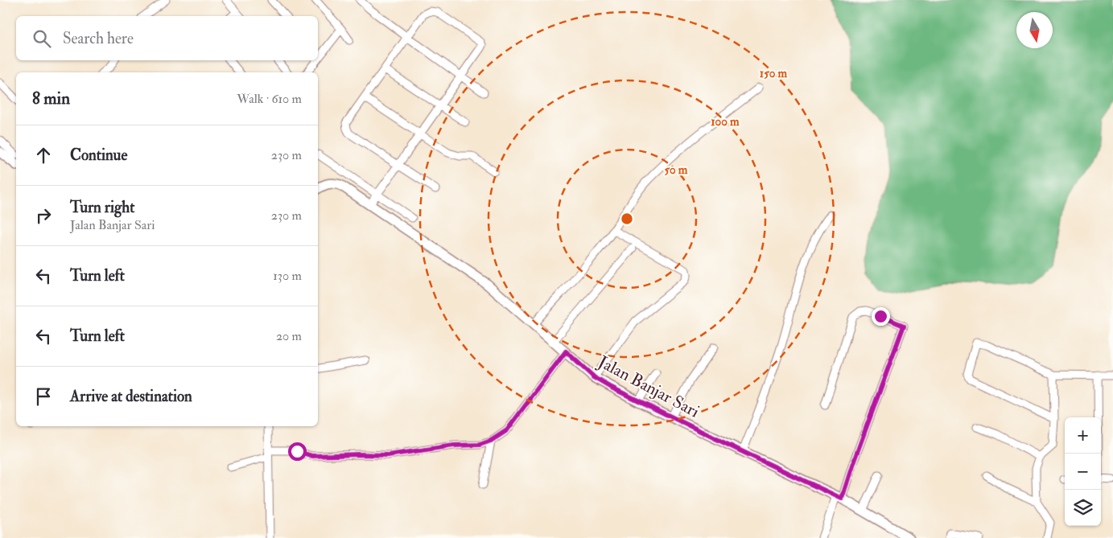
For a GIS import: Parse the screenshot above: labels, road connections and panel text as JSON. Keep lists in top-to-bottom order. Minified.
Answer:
{"streets":{"street":["Jalan Banjar Sari"]},"north":"bottom","page":{"search":"Search here","heading":["8 min","Walk · 610 m"],"list":[["Continue","230 m"],["Turn right","Jalan Banjar Sari","230 m"],["Turn left","130 m"],["Turn left","20 m"],"Arrive at destination"],"map_buttons":["+","−"]},"rings":["150 m","100 m","50 m"]}
